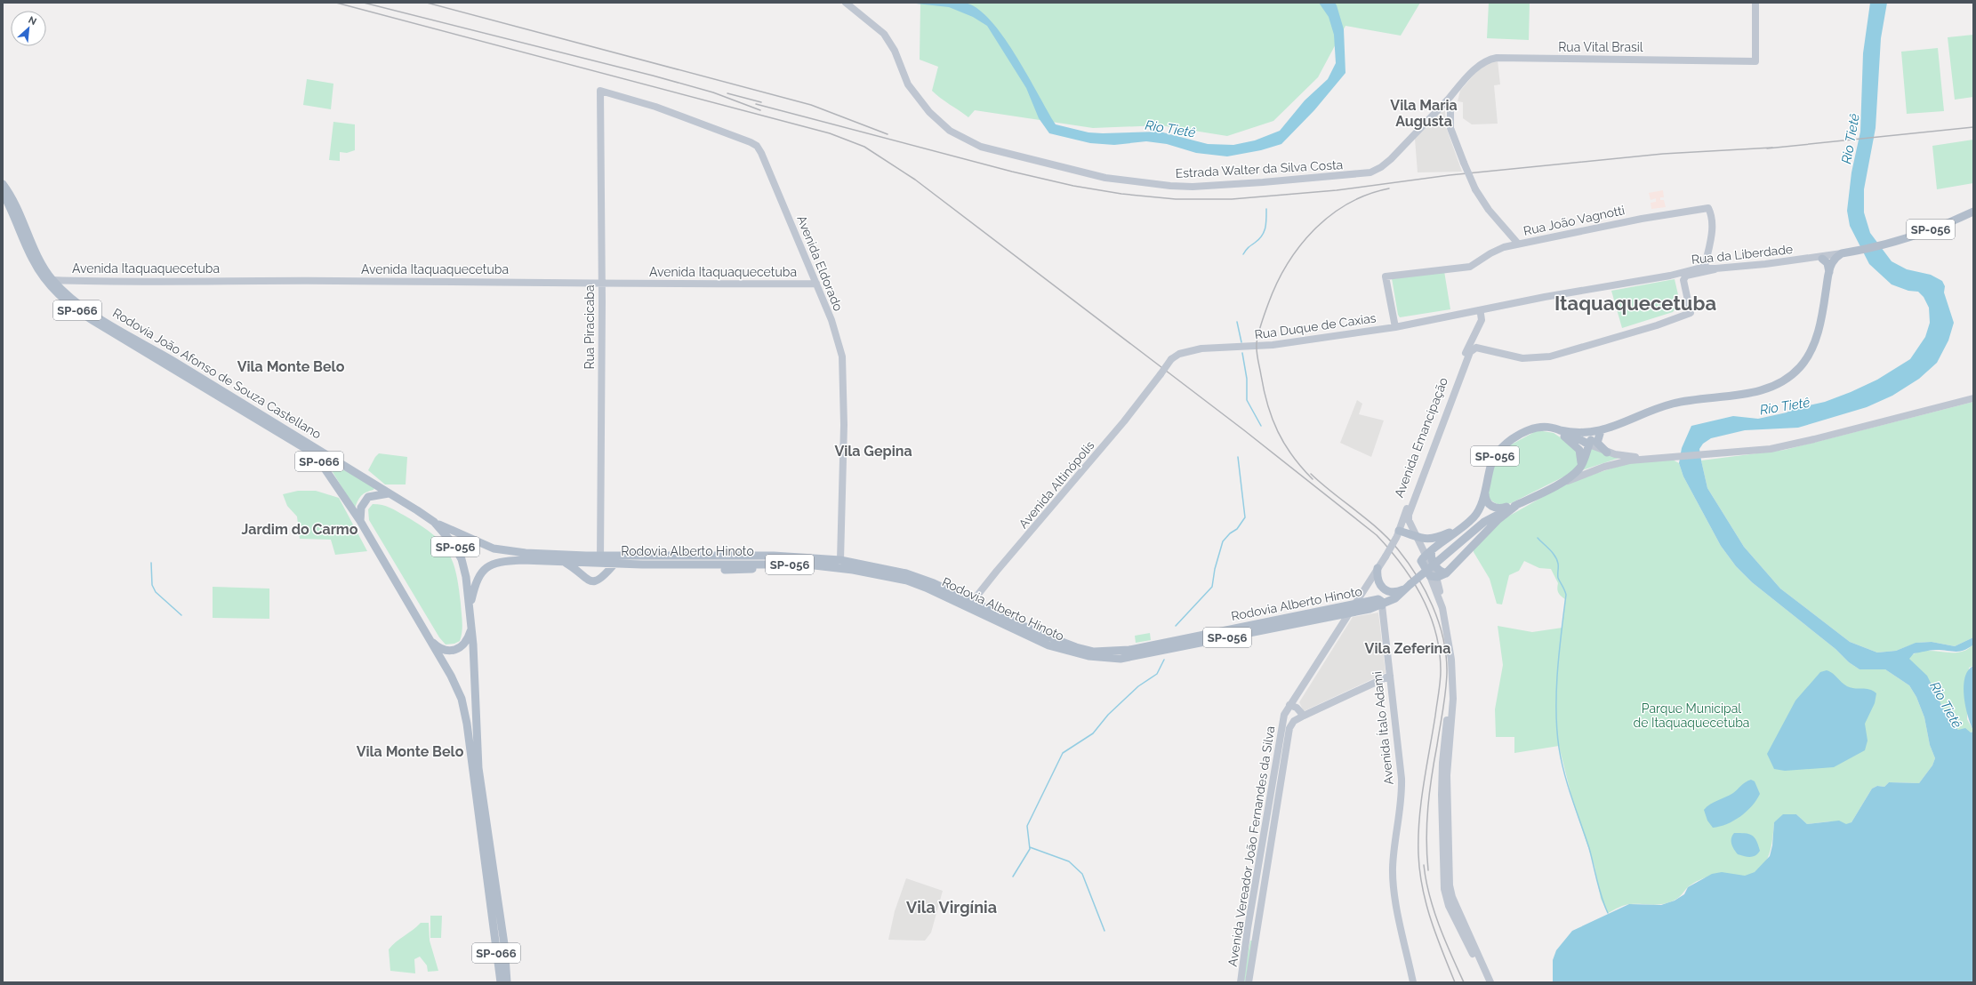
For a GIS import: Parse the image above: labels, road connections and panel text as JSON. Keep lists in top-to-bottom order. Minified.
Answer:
{"streets":{"main road":["Rua Vital Brasil","Estrada Walter da Silva Costa","Rua João Vagnotti","SP-056","Rua da Liberdade","Avenida Eldorado","Avenida Itaquaquecetuba","SP-066","Rua Duque de Caxias","Rua Piracicaba","Rodovia João Afonso de Souza Castellano","Avenida Emancipação","Avenida Altinópolis","Rodovia Alberto Hinoto","Avenida Ítalo Adami","Avenida Vereador João Fernandes da Silva"]},"crossings":[["Rua Vital Brasil","Estrada Walter da Silva Costa"],["Rua João Vagnotti","Rua da Liberdade"],["Rua João Vagnotti","Rua Duque de Caxias"],["SP-056","Rua da Liberdade"],["SP-056","Rodovia Alberto Hinoto"],["Rua da Liberdade","Rua Duque de Caxias"],["Avenida Eldorado","Avenida Itaquaquecetuba"],["Avenida Eldorado","Rua Piracicaba"],["Avenida Eldorado","Rodovia Alberto Hinoto"],["Avenida Itaquaquecetuba","Rua Piracicaba"],["Avenida Itaquaquecetuba","Rodovia João Afonso de Souza Castellano"],["SP-066","Rodovia João Afonso de Souza Castellano"],["Rua Duque de Caxias","Avenida Altinópolis"],["Rua Piracicaba","Rodovia Alberto Hinoto"],["Rodovia João Afonso de Souza Castellano","Rodovia Alberto Hinoto"],["Avenida Emancipação","Rodovia Alberto Hinoto"],["Avenida Emancipação","Avenida Vereador João Fernandes da Silva"],["Avenida Altinópolis","Rodovia Alberto Hinoto"],["Rodovia Alberto Hinoto","Avenida Ítalo Adami"],["Avenida Ítalo Adami","Avenida Vereador João Fernandes da Silva"]],"districts":["Vila Maria Augusta","Itaquaquecetuba","Vila Monte Belo","Vila Gepina","Jardim do Carmo","Vila Zeferina","Vila Monte Belo","Vila Virgínia"],"water":["Rio Tietê"],"parks":["Parque Municipal de Itaquaquecetuba"],"north":"top right"}
